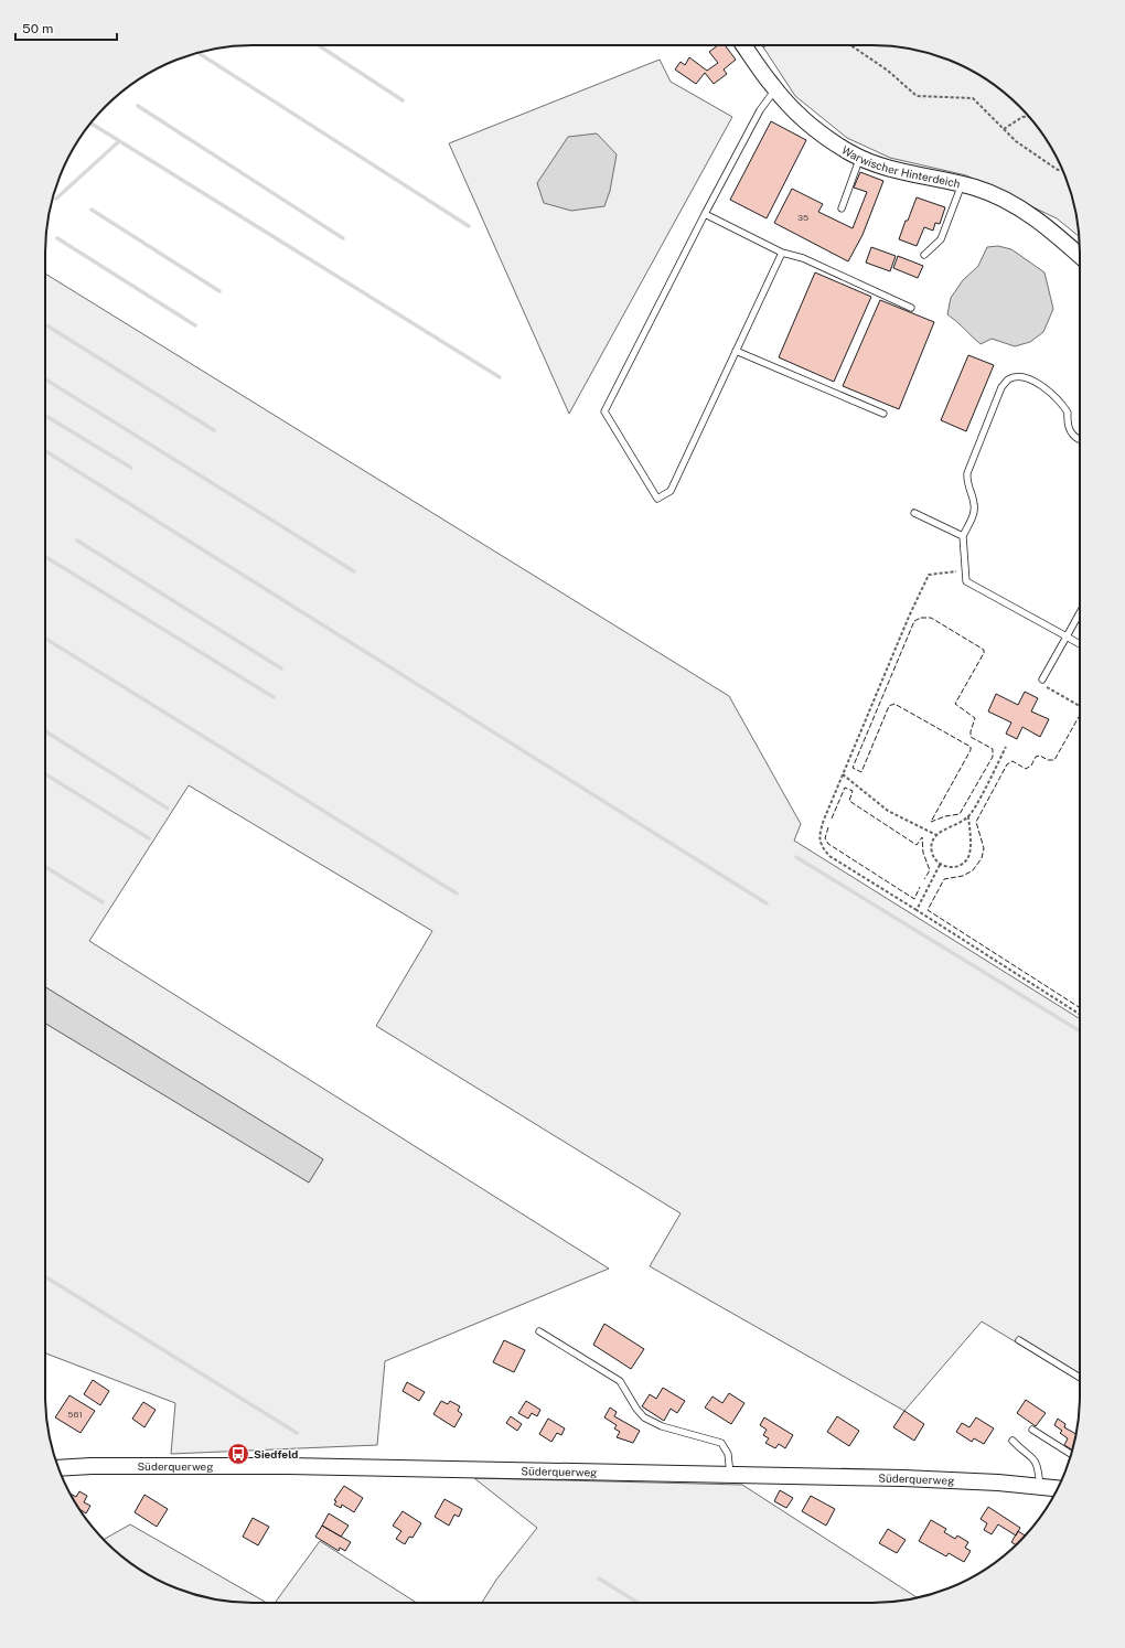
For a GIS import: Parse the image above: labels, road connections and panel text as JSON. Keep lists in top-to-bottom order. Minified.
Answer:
{"streets":{"street":["Warwischer Hinterdeich","Süderquerweg"]},"places":{"bus stop":["Siedfeld"]},"house_numbers":["35","561"],"scale_bar":"50 m"}
